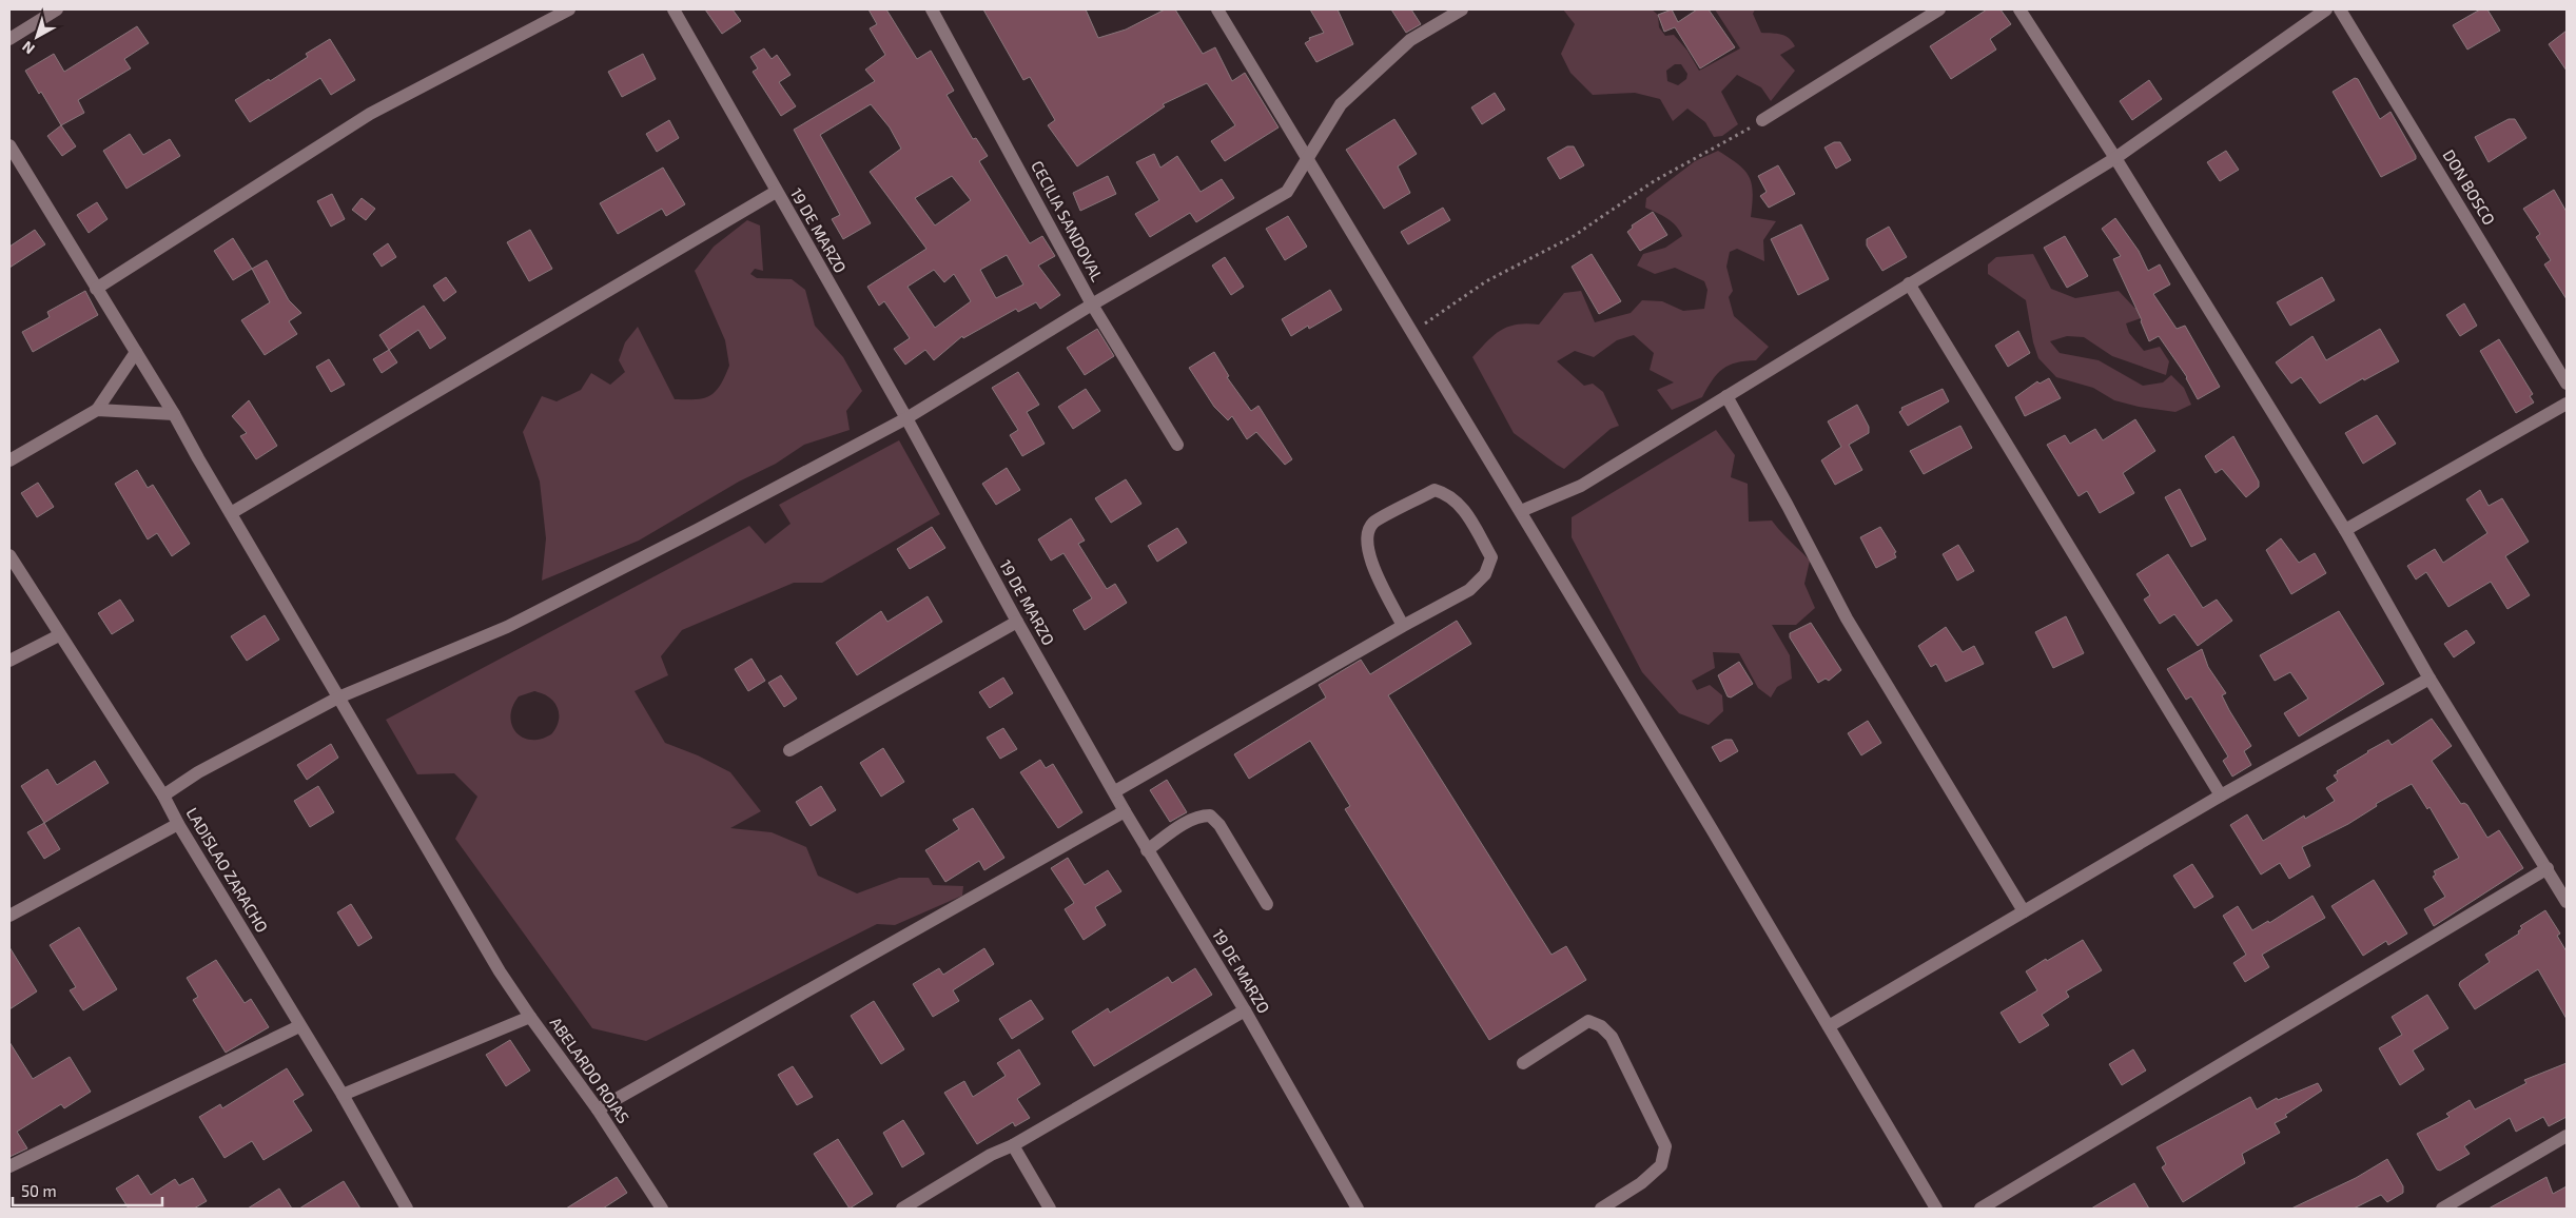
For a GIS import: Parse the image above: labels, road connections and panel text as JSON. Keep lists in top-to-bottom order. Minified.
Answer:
{"streets":{"street":["DON BOSCO","CECILIA SANDOVAL","19 DE MARZO","LADISLAO ZARACHO","ABELARDO ROJAS"]},"crossings":[["LADISLAO ZARACHO","ABELARDO ROJAS"]],"scale_bar":"50 m","north":"bottom left"}
